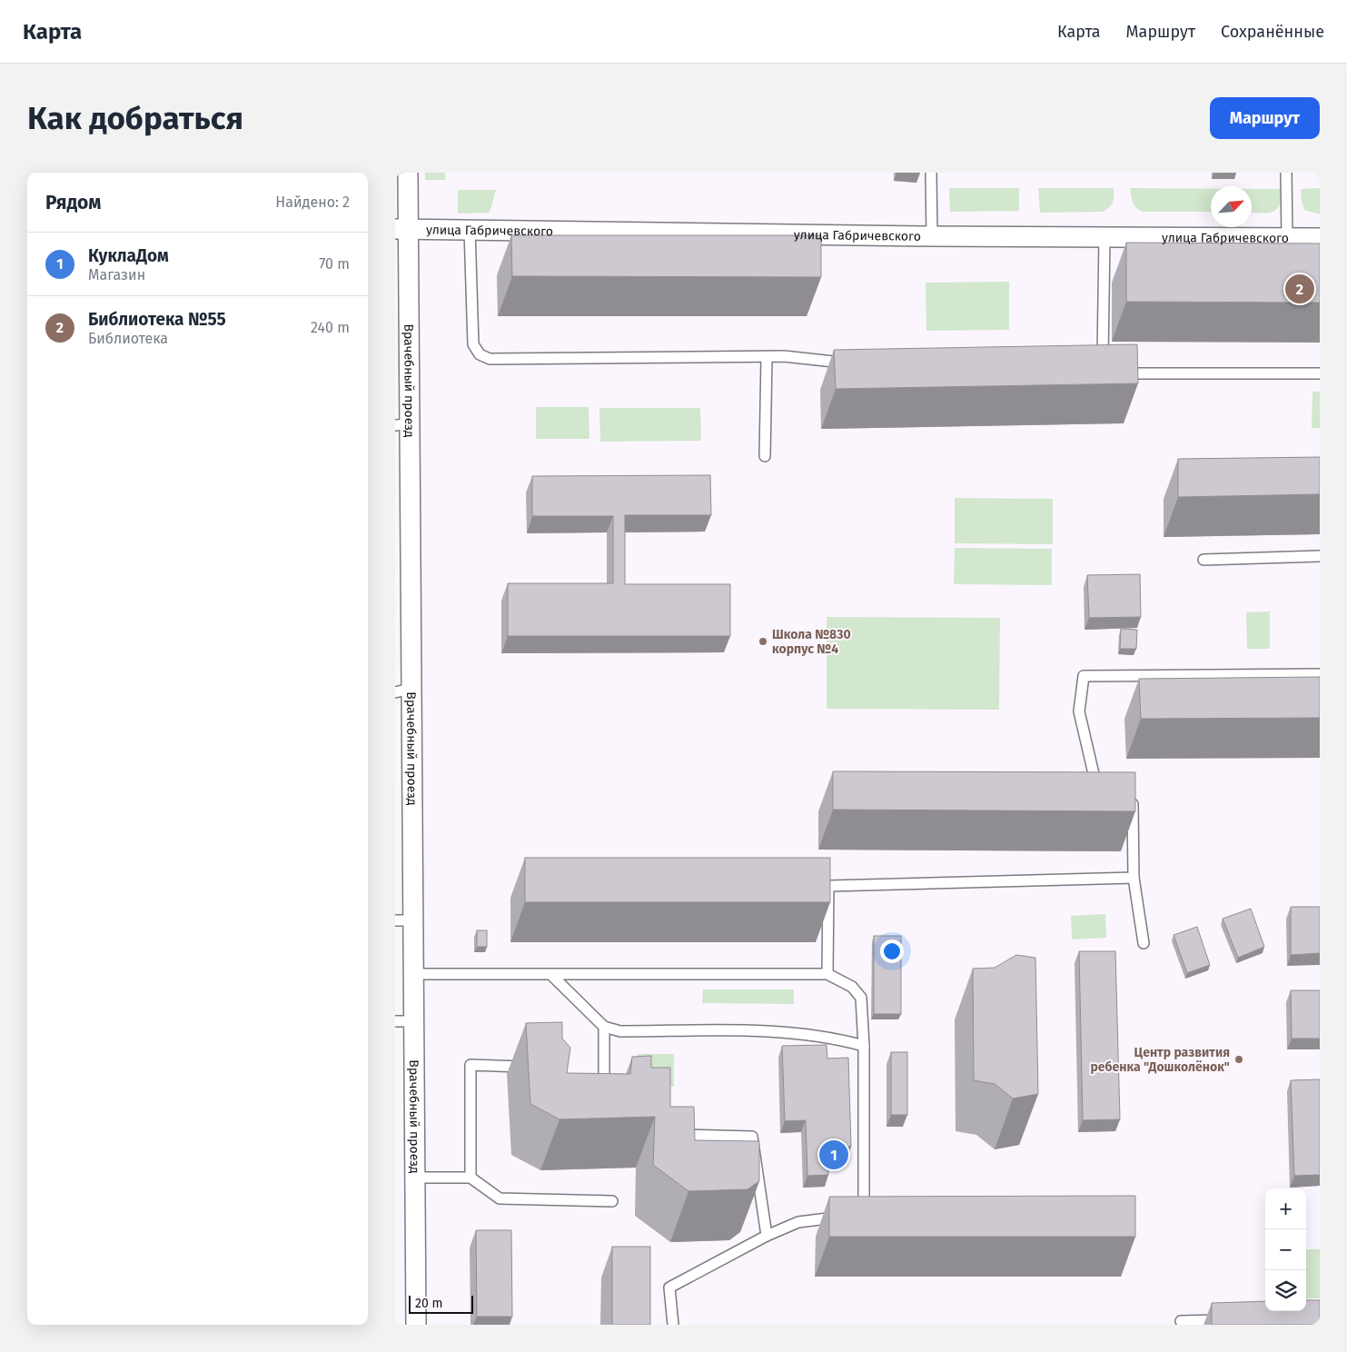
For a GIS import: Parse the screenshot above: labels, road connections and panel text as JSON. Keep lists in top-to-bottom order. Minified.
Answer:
{"streets":{"street":["улица Габричевского","Врачебный проезд"]},"crossings":[["улица Габричевского","Врачебный проезд"]],"places":["Школа №830 корпус №4","Центр развития ребенка \"Дошколёнок\""],"scale_bar":"20 m","north":"top right","page":{"header":"Карта","nav":["Карта","Маршрут","Сохранённые"],"buttons":"Маршрут","title":"Как добраться","heading":["Рядом","Найдено: 2"],"list":[{"mark":"1","name":"КуклаДом","note":"Магазин","value":"70 m"},{"mark":"2","name":"Библиотека №55","note":"Библиотека","value":"240 m"}],"pins":["2","1"],"map_buttons":["+","−"],"scale":"20 m"}}
